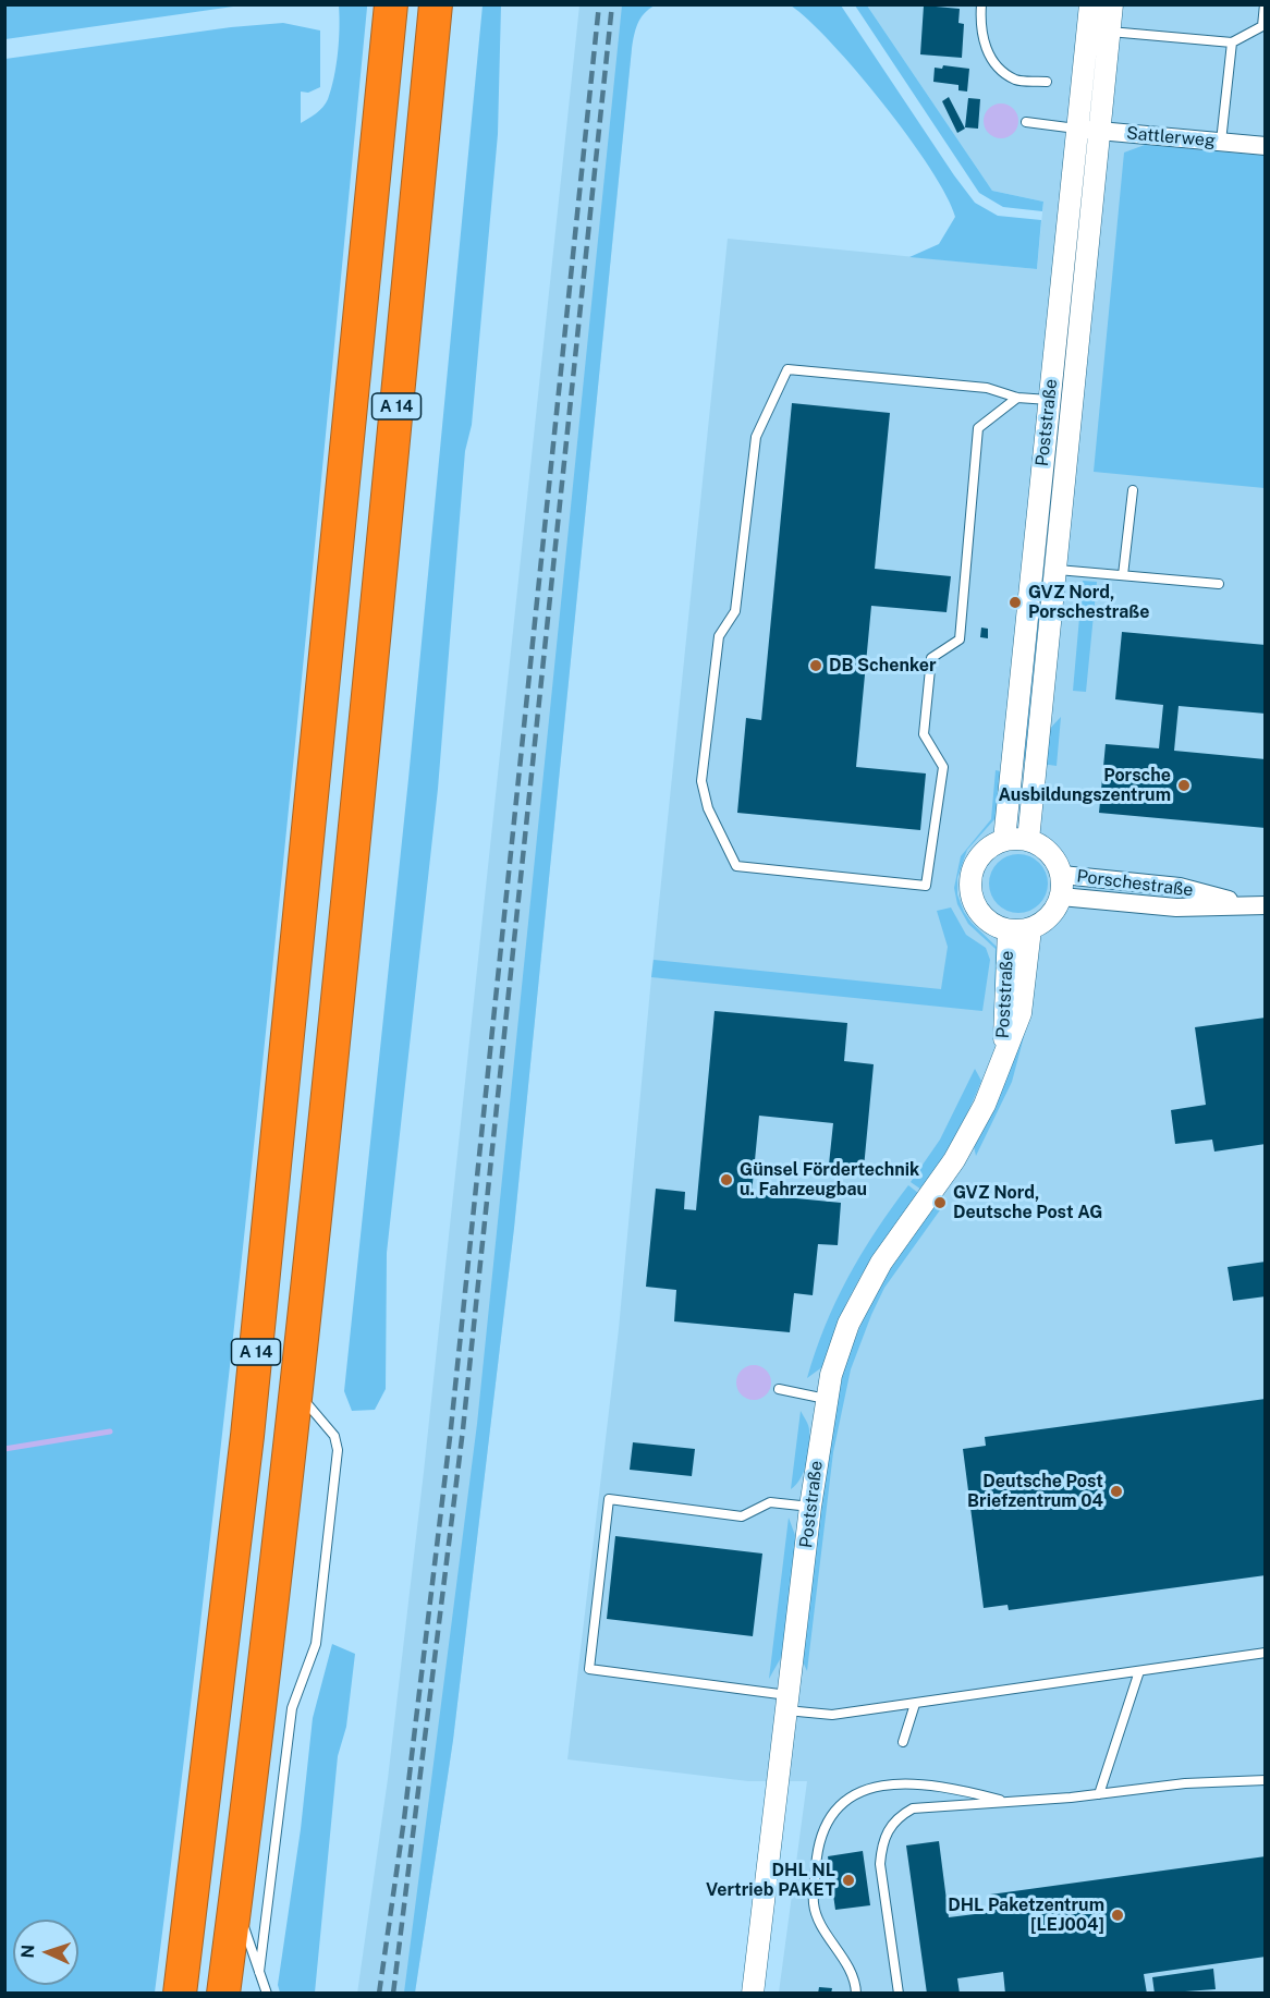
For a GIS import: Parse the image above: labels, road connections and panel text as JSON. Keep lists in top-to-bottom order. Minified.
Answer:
{"streets":{"highway":["A 14"],"street":["Sattlerweg","Poststraße","Porschestraße"]},"crossings":[["Sattlerweg","Poststraße"],["Poststraße","Porschestraße"]],"places":["GVZ Nord, Porschestraße","DB Schenker","Porsche Ausbildungszentrum","Günsel Fördertechnik u. Fahrzeugbau","GVZ Nord, Deutsche Post AG","Deutsche Post Briefzentrum 04","DHL NL Vertrieb PAKET","DHL Paketzentrum [LEJ004]"],"north":"left"}
